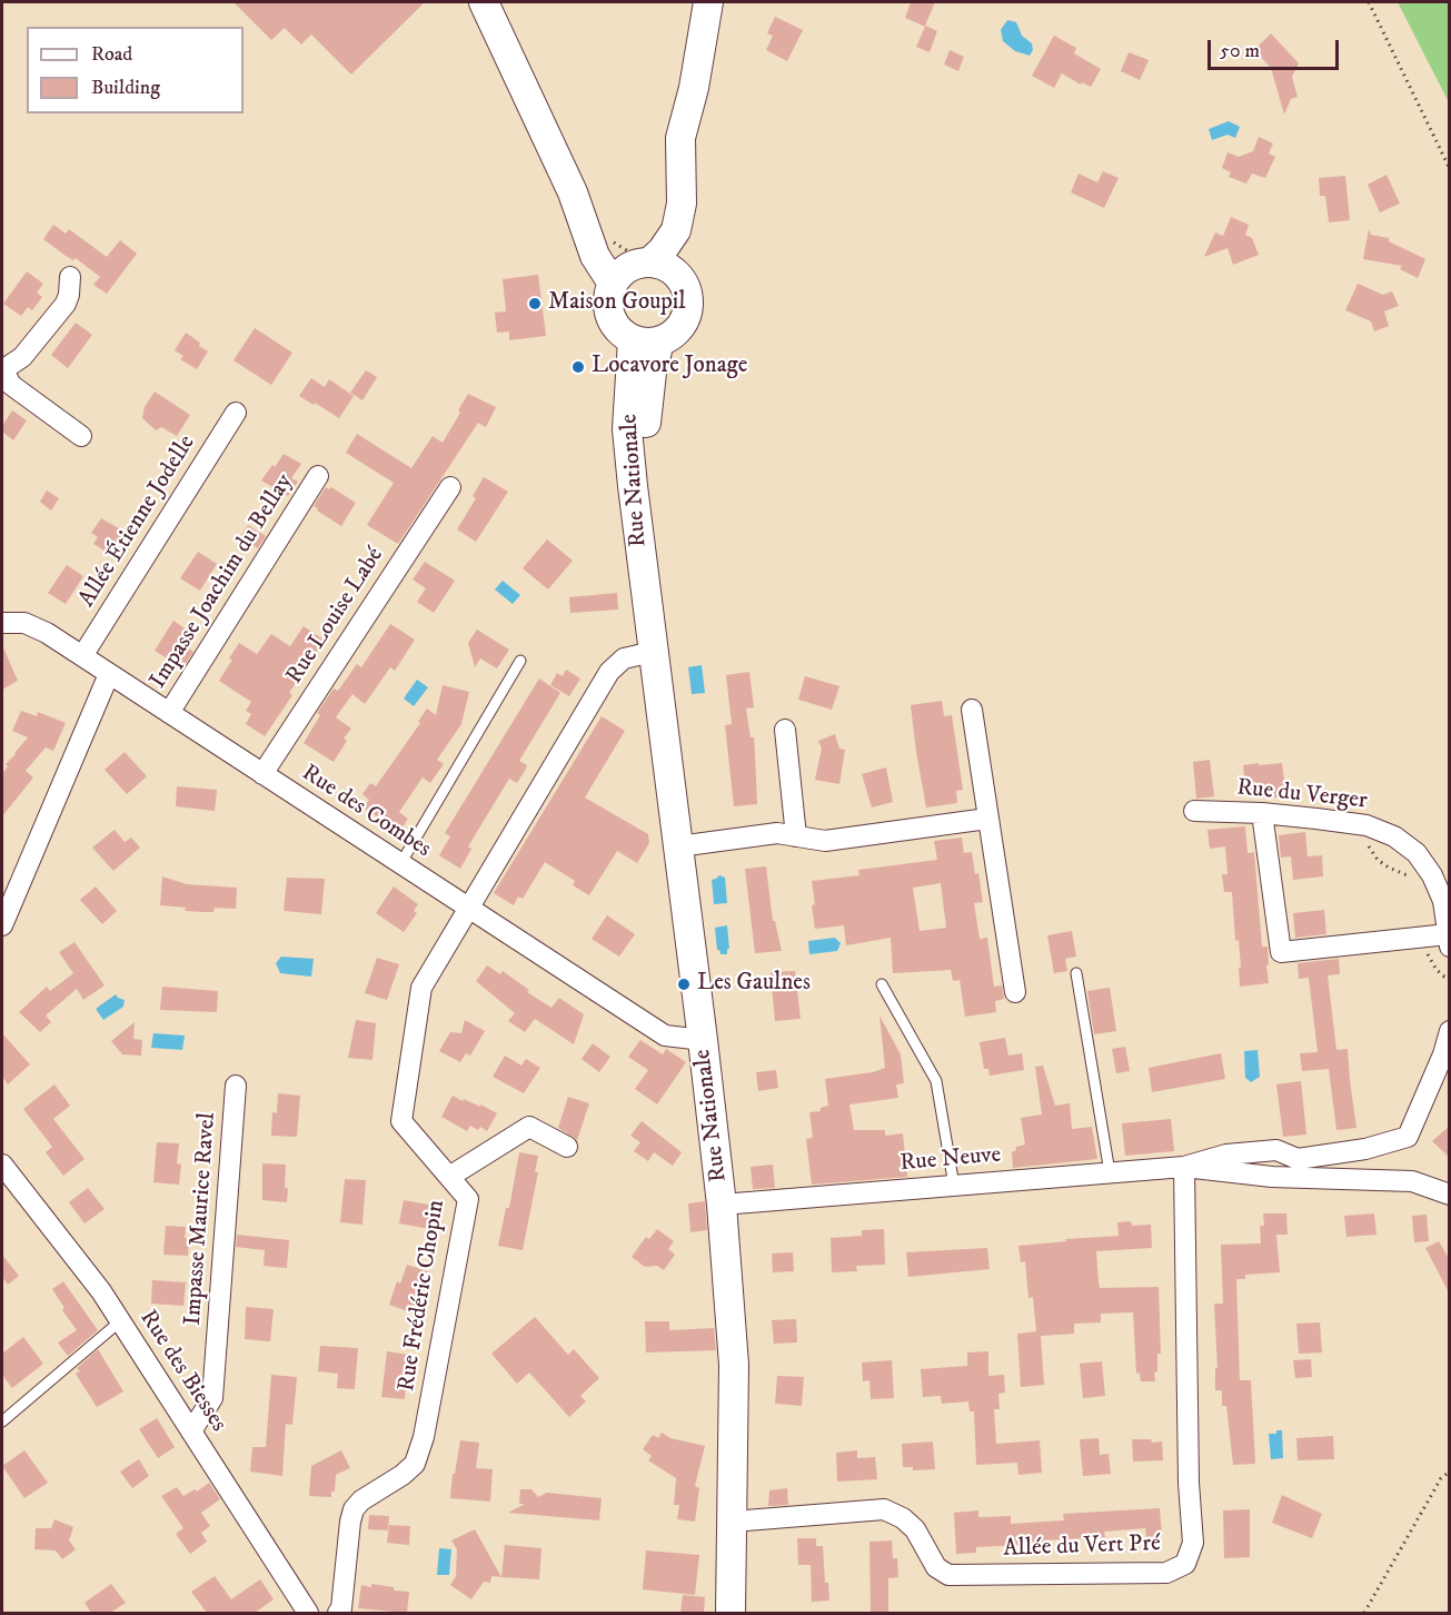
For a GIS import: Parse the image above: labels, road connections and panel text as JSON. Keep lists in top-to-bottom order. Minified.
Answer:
{"streets":{"main road":["Rue Nationale"],"street":["Allée Étienne Jodelle","Impasse Joachim du Bellay","Rue Louise Labé","Rue du Verger","Rue des Combes","Rue Neuve","Impasse Maurice Ravel","Rue Frédéric Chopin","Rue des Biesses","Allée du Vert Pré"]},"crossings":[["Rue Nationale","Rue des Combes"],["Rue Nationale","Rue Neuve"],["Rue Nationale","Rue Frédéric Chopin"],["Rue Nationale","Allée du Vert Pré"],["Allée Étienne Jodelle","Rue des Combes"],["Impasse Joachim du Bellay","Rue des Combes"],["Rue Louise Labé","Rue des Combes"],["Rue des Combes","Rue Frédéric Chopin"],["Rue Neuve","Allée du Vert Pré"],["Impasse Maurice Ravel","Rue des Biesses"]],"places":["Maison Goupil","Locavore Jonage","Les Gaulnes"],"legend":["Road","Building"],"scale_bar":"50 m"}
